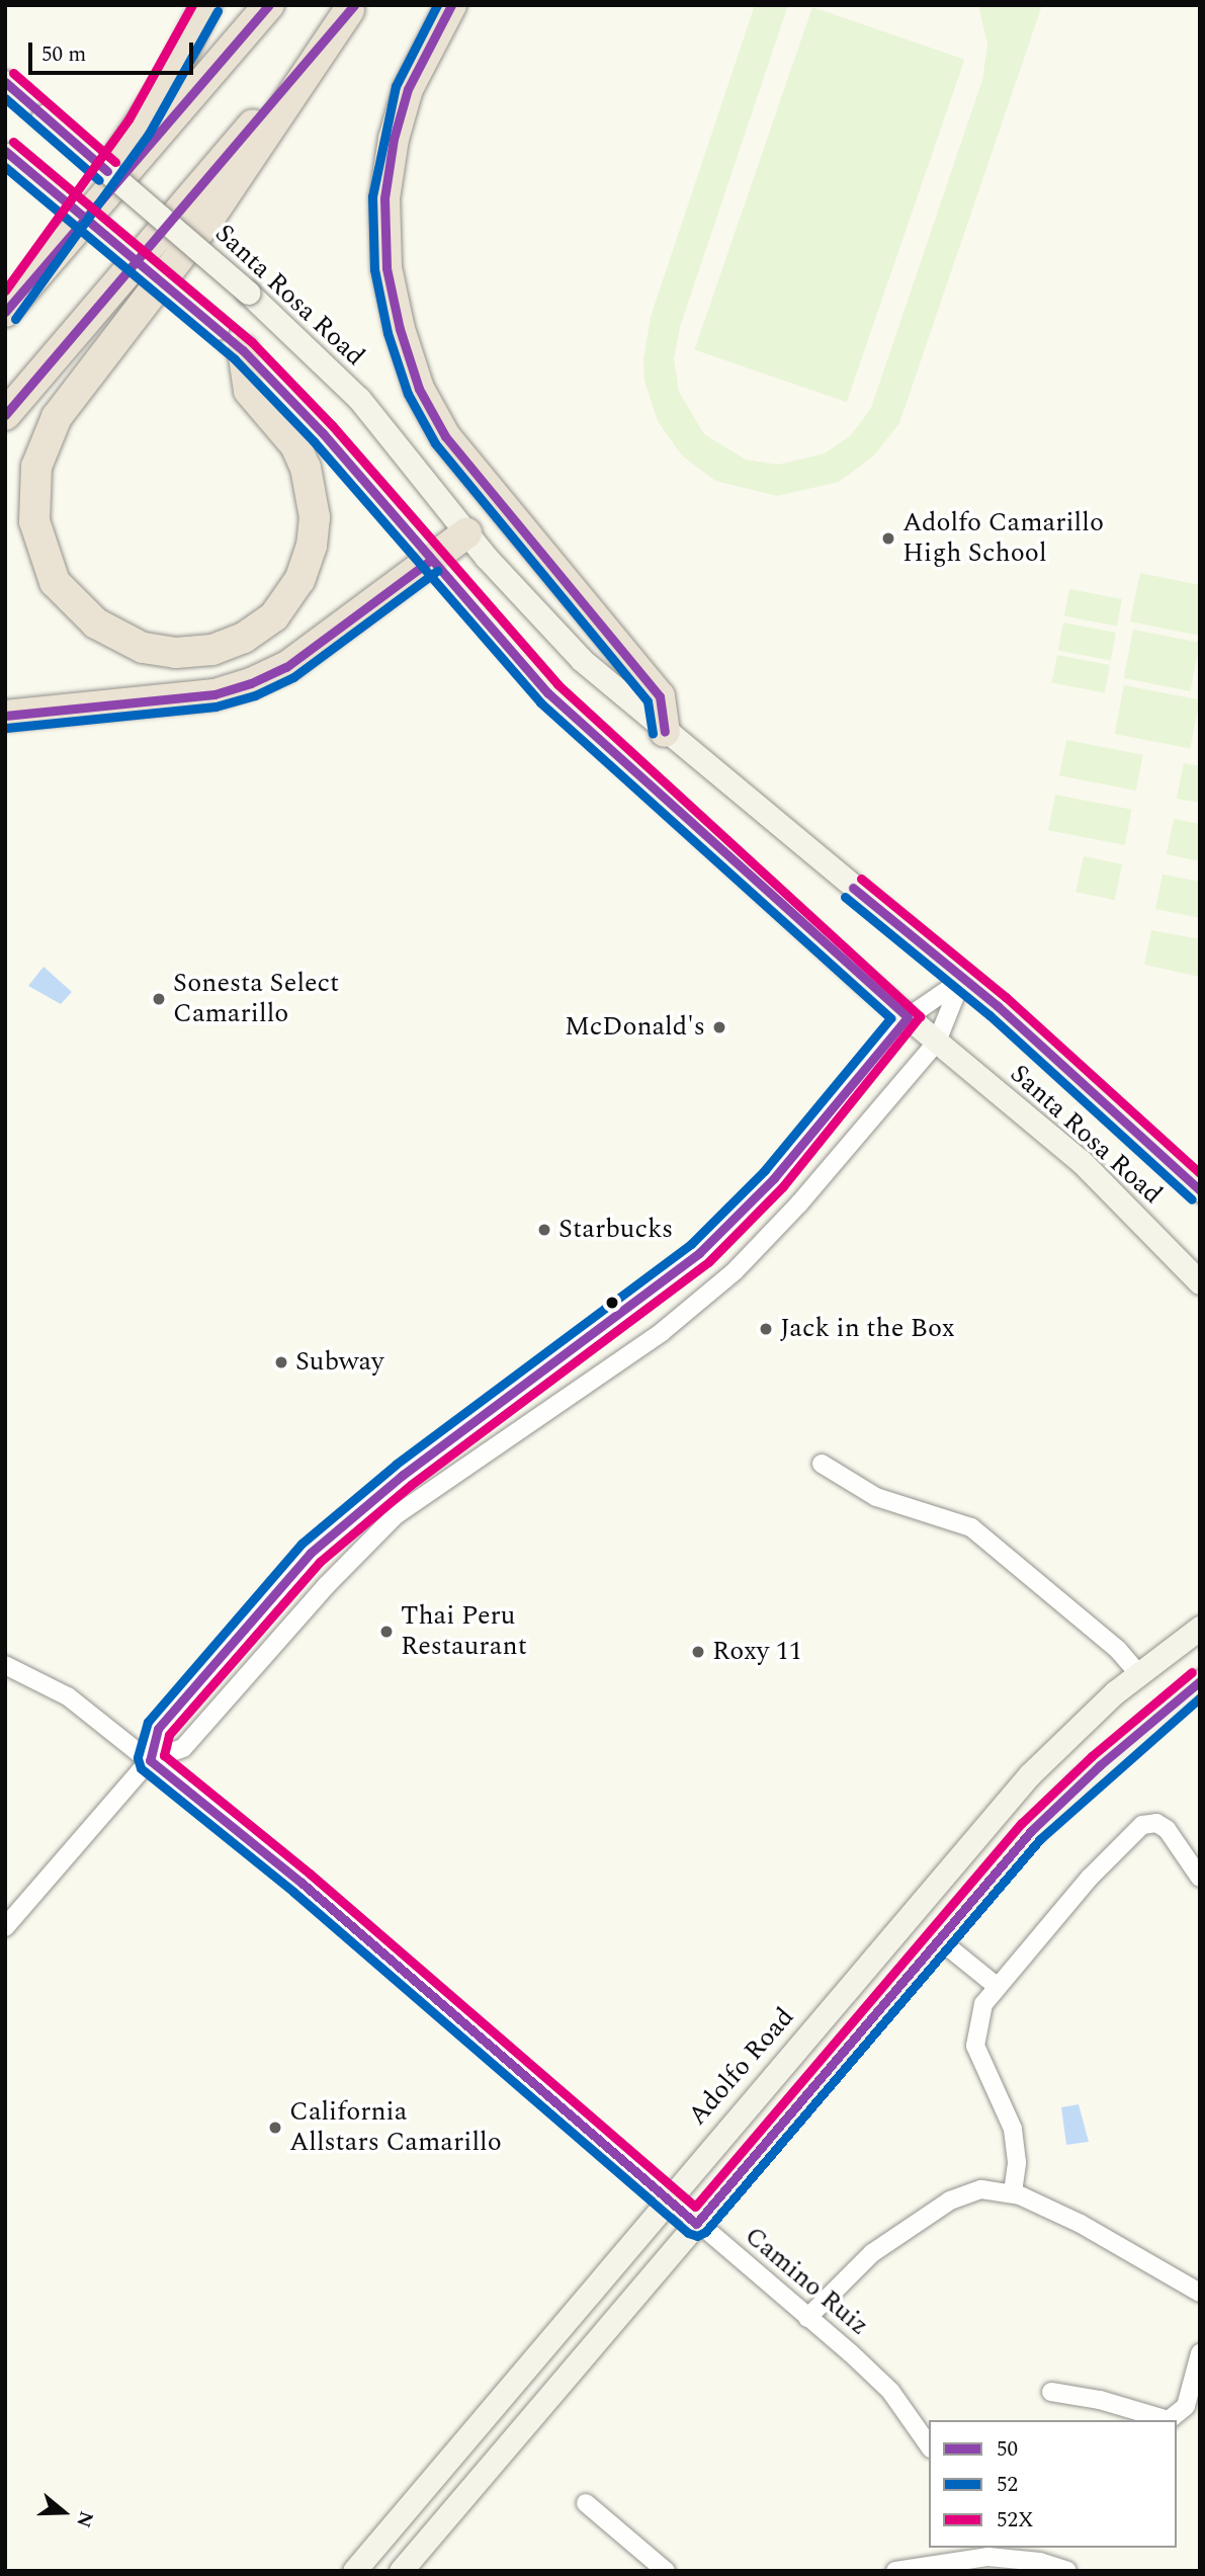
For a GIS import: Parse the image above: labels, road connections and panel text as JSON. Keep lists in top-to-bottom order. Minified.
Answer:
{"streets":{"main road":["Santa Rosa Road","Adolfo Road"],"street":["Camino Ruiz"]},"crossings":[["Adolfo Road","Camino Ruiz"]],"places":["Adolfo Camarillo High School","Sonesta Select Camarillo","McDonald's","Starbucks","Jack in the Box","Subway","Thai Peru Restaurant","Roxy 11","California Allstars Camarillo"],"lines":["transit line 50","transit line 52","transit line 52X"],"legend":["50","52","52X"],"scale_bar":"50 m","north":"right"}
